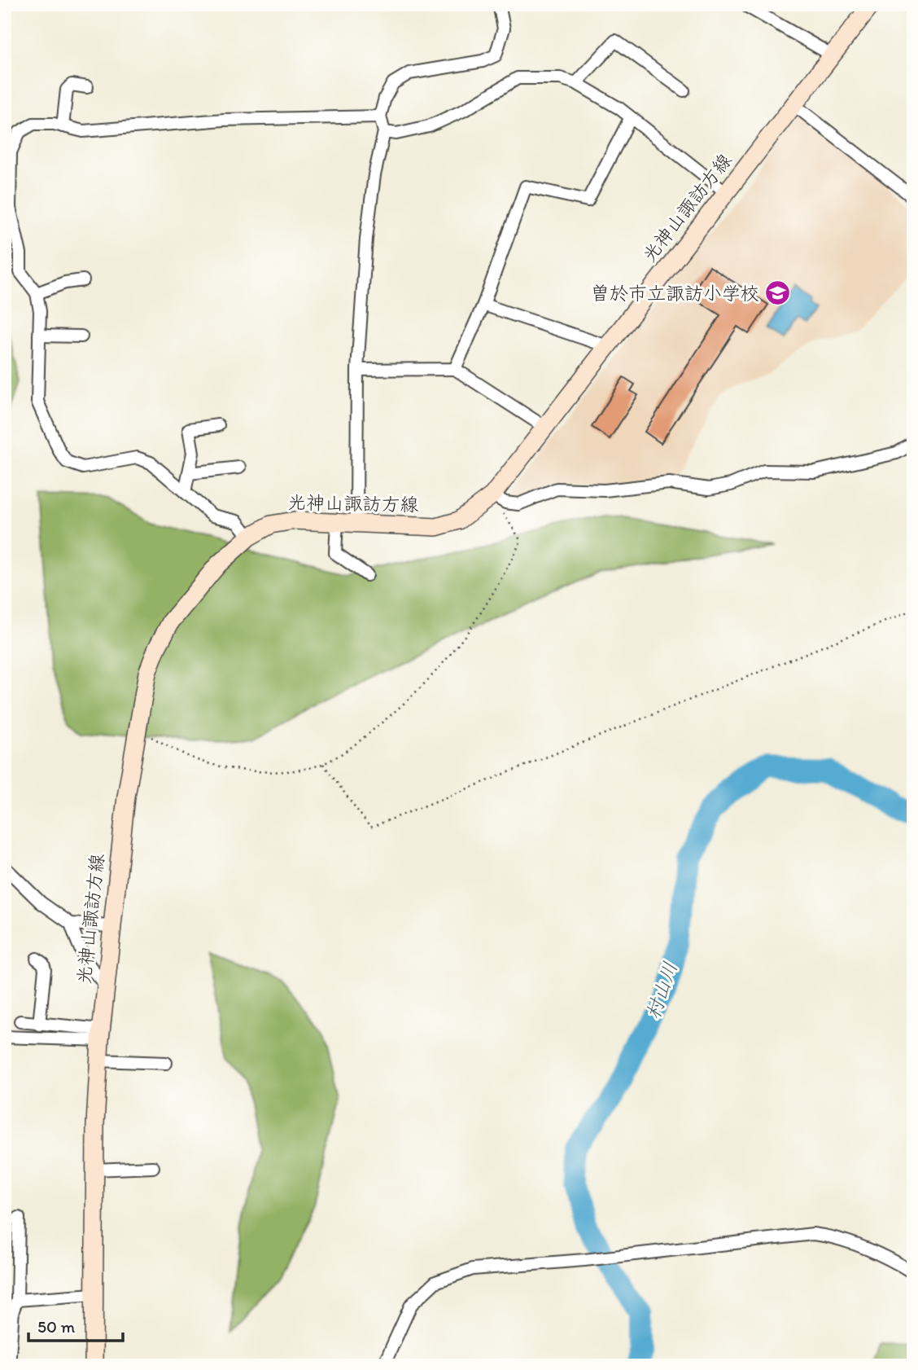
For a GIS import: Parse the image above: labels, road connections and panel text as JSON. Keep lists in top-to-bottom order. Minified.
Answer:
{"streets":{"main road":["光神山諏訪方線"]},"water":["村山川"],"places":{"school or university":["曽於市立諏訪小学校"]},"scale_bar":"50 m"}
